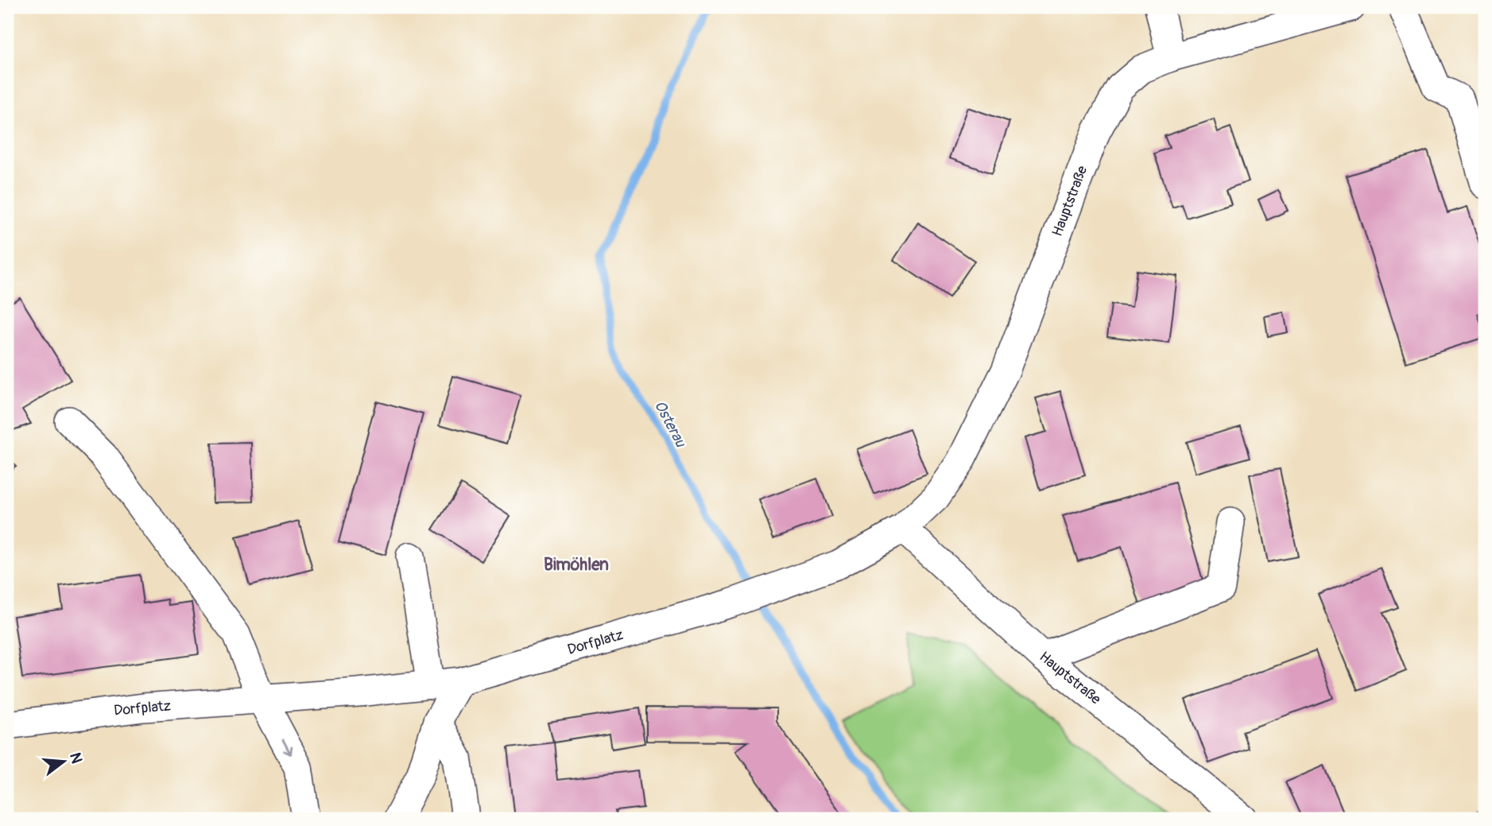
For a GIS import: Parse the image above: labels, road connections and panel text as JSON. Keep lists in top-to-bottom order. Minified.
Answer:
{"streets":{"street":["Hauptstraße","Dorfplatz"]},"crossings":[["Hauptstraße","Dorfplatz"]],"districts":["Bimöhlen"],"water":["Osterau"],"north":"right"}
